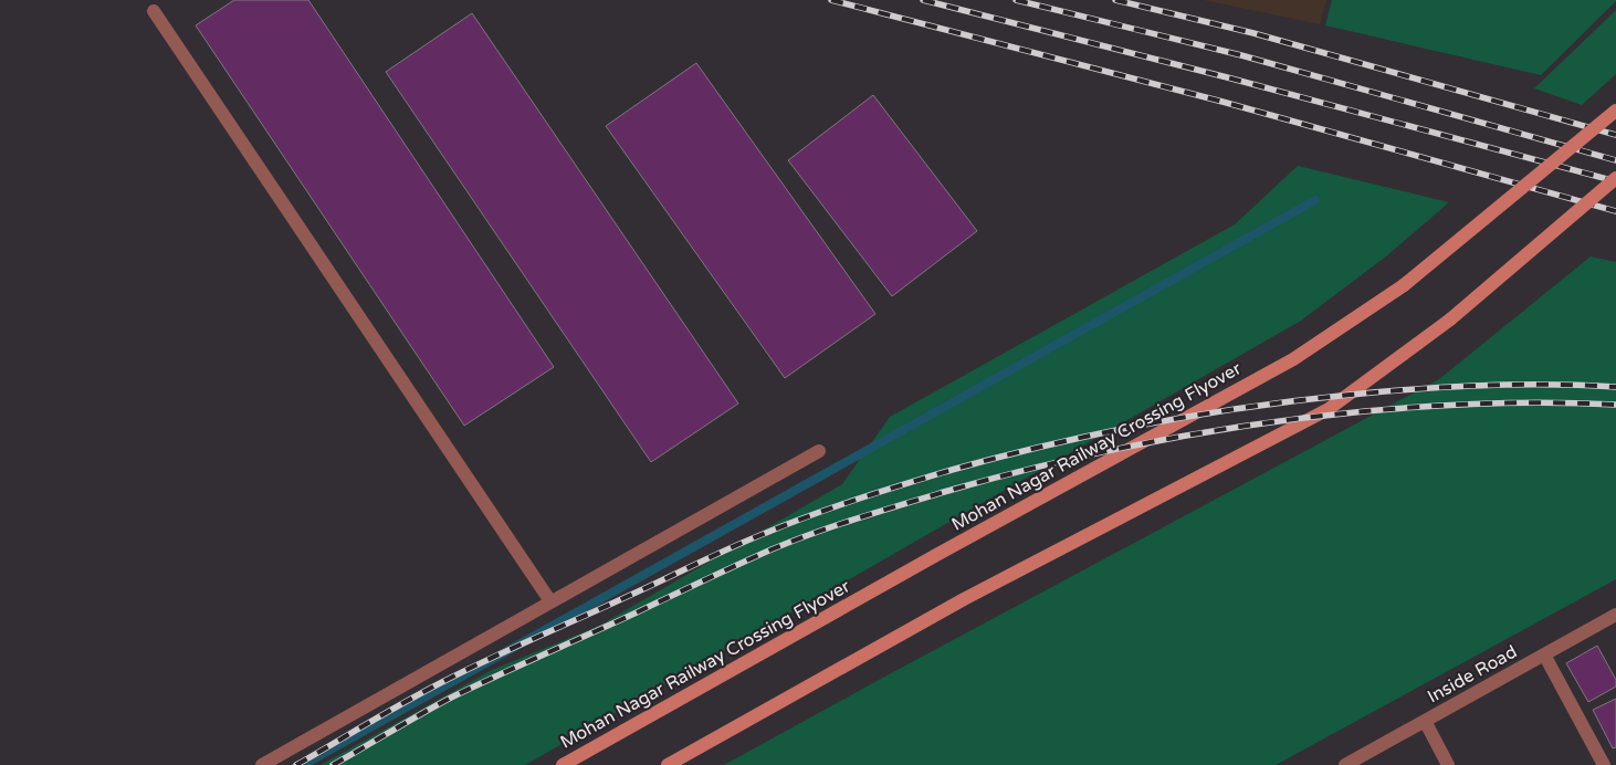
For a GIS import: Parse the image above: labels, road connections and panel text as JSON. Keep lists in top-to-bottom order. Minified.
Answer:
{"streets":{"main road":["Mohan Nagar Railway Crossing Flyover"],"street":["Inside Road"]}}
